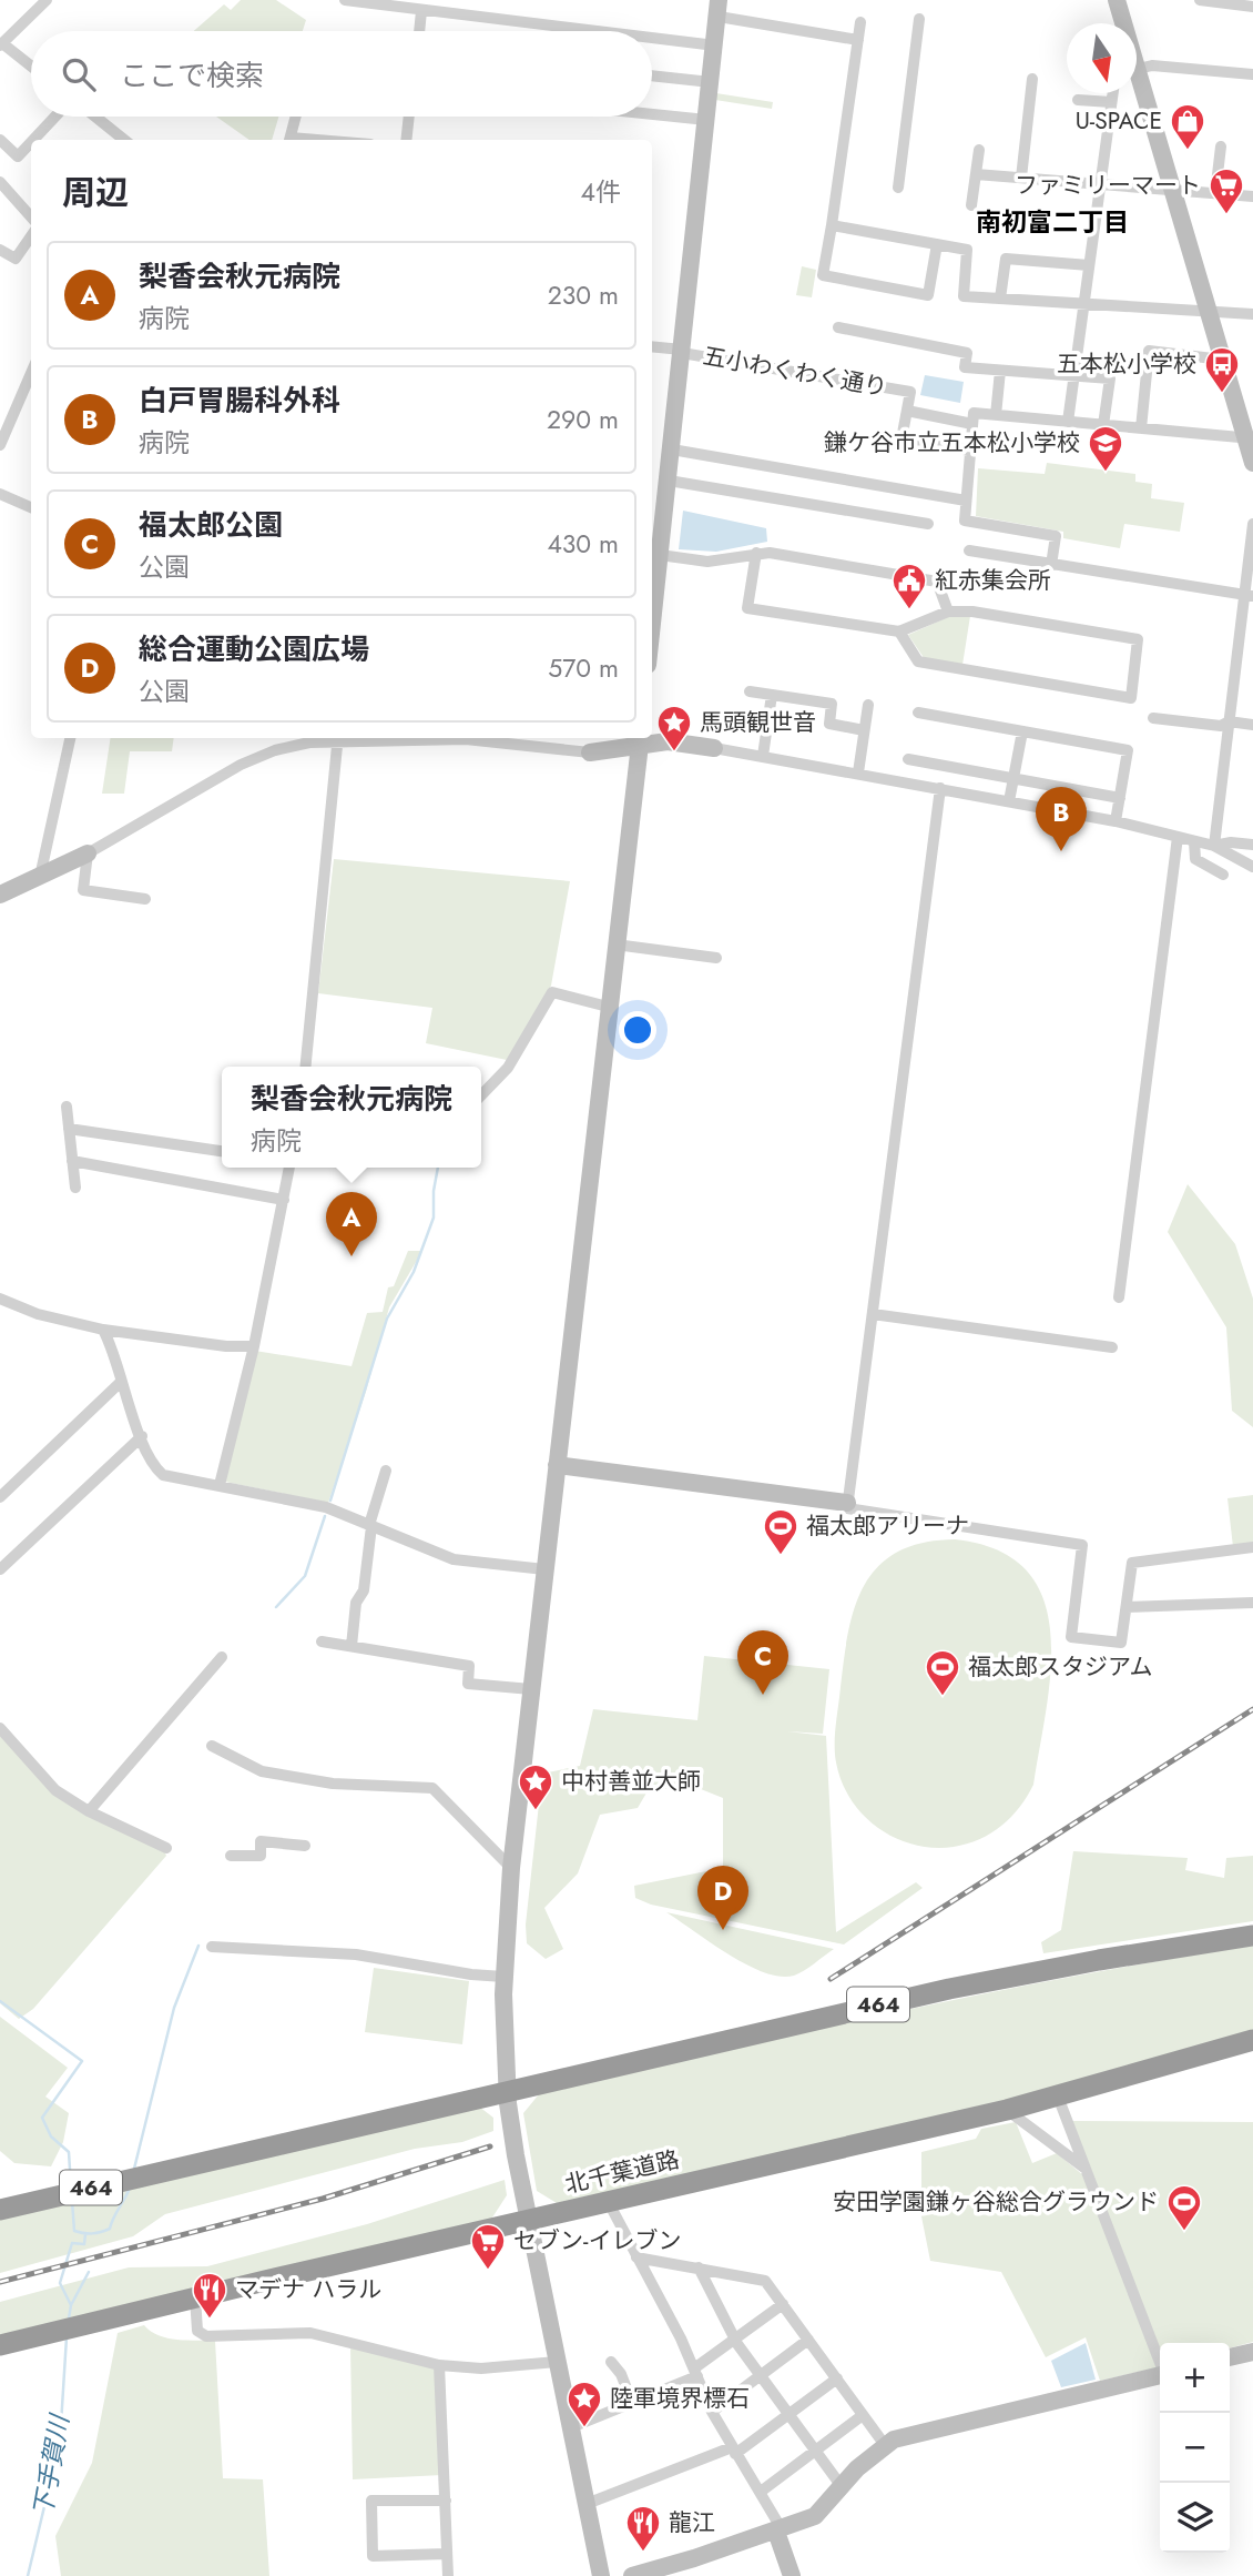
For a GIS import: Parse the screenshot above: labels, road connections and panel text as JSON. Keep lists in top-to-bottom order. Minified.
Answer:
{"streets":{"highway":["464","北千葉道路"],"street":["五小わくわく通り"]},"districts":["南初富二丁目"],"water":["下手賀川"],"places":{"shop":["U-SPACE"],"supermarket":["ファミリーマート","セブン-イレブン"],"bus stop":["五本松小学校"],"school or university":["鎌ケ谷市立五本松小学校"],"public building":["紅赤集会所"],"place":["馬頭観世音","中村善並大師","陸軍境界標石"],"sports":["福太郎アリーナ","福太郎スタジアム","安田学園鎌ヶ谷総合グラウンド"],"restaurant":["マデナ ハラル","龍江"]},"north":"bottom","page":{"search":"ここで検索","heading":["周辺","4件"],"list":[{"mark":"A","name":"梨香会秋元病院","note":"病院","value":"230 m"},{"mark":"B","name":"白戸胃腸科外科","note":"病院","value":"290 m"},{"mark":"C","name":"福太郎公園","note":"公園","value":"430 m"},{"mark":"D","name":"総合運動公園広場","note":"公園","value":"570 m"}],"pins":["B","A","C","D"],"popup":["梨香会秋元病院","病院"],"map_buttons":["+","−"]}}
